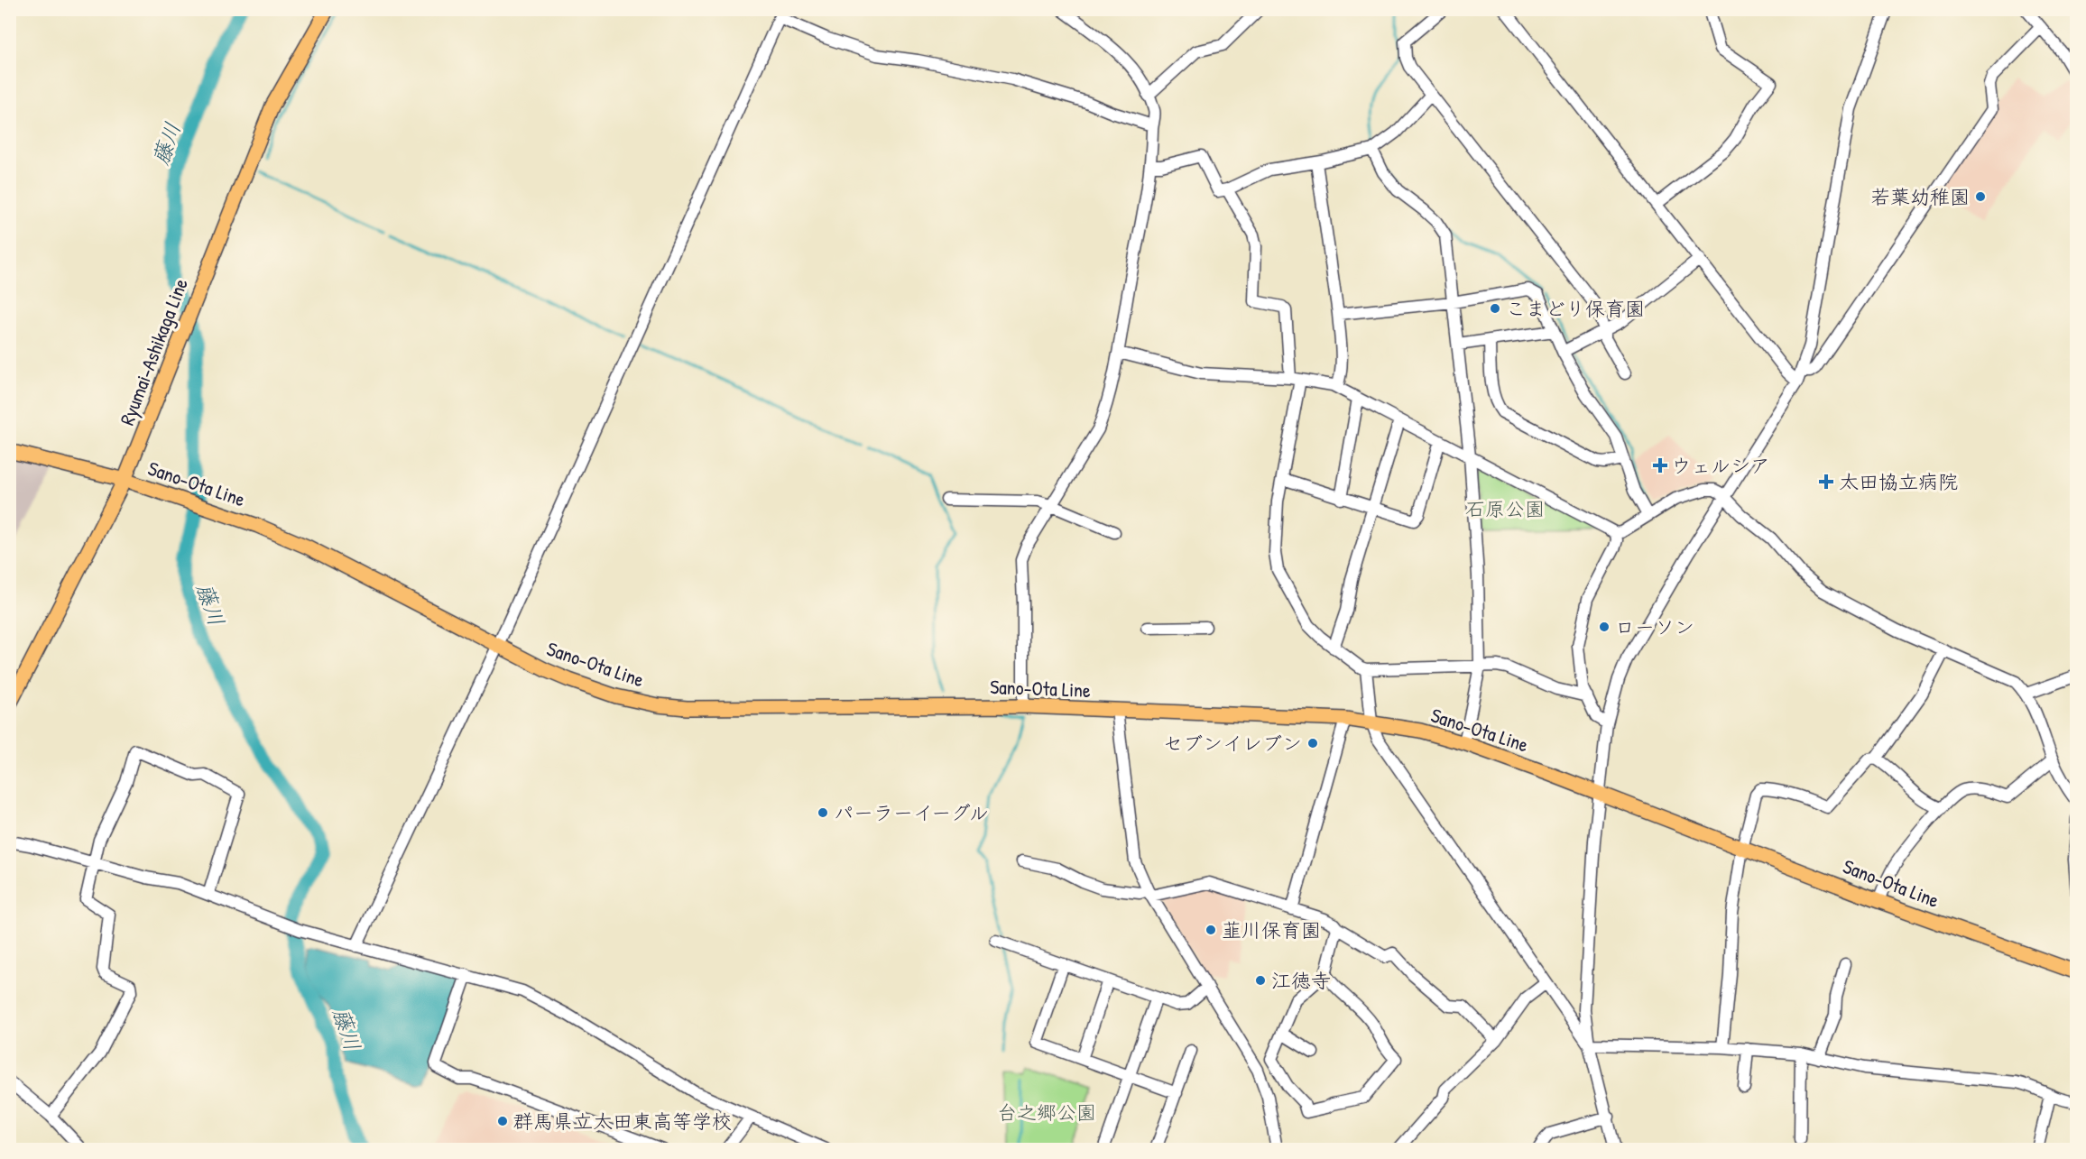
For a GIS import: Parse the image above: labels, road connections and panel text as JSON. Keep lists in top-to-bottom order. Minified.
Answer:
{"streets":{"main road":["Ryumai-Ashikaga Line","Sano-Ota Line"]},"crossings":[["Ryumai-Ashikaga Line","Sano-Ota Line"]],"water":["藤川"],"parks":["石原公園","台之郷公園"],"places":{"other":["若葉幼稚園","こまどり保育園","ローソン","セブンイレブン","パーラーイーグル","韮川保育園","江徳寺","群馬県立太田東高等学校"],"health":["ウェルシア","太田協立病院"]}}
